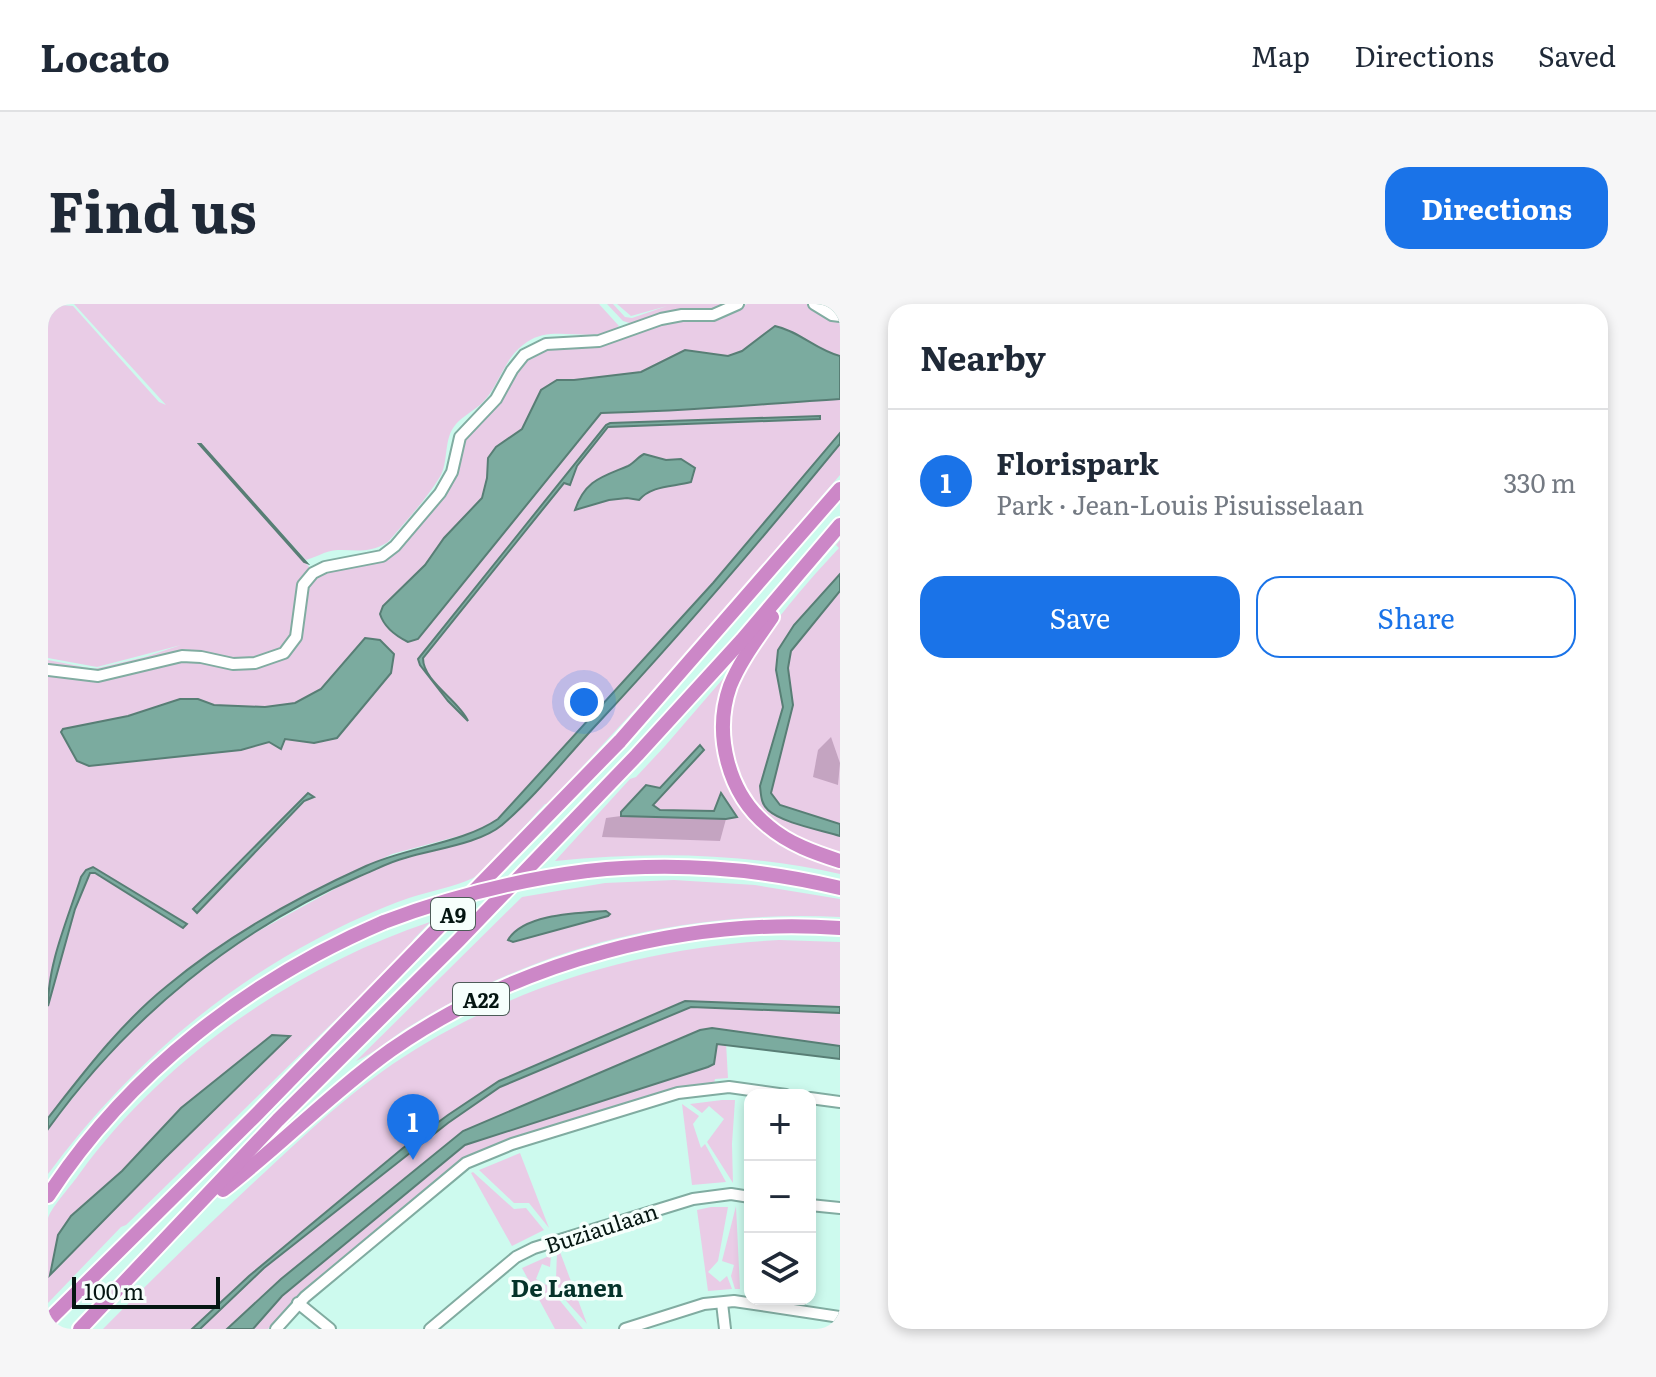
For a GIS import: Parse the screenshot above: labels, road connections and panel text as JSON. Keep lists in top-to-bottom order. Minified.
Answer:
{"streets":{"highway":["A9","A22"],"street":["Buziaulaan"]},"crossings":[["A9","A22"]],"districts":["De Lanen"],"scale_bar":"100 m","page":{"header":"Locato","nav":["Map","Directions","Saved"],"title":"Find us","buttons":["Directions",["Save","Share"]],"heading":"Nearby","list":[{"mark":"1","name":"Florispark","note":"Park · Jean-Louis Pisuisselaan","value":"330 m"}],"map_buttons":["+","−"],"pins":"1","scale":"100 m"}}
